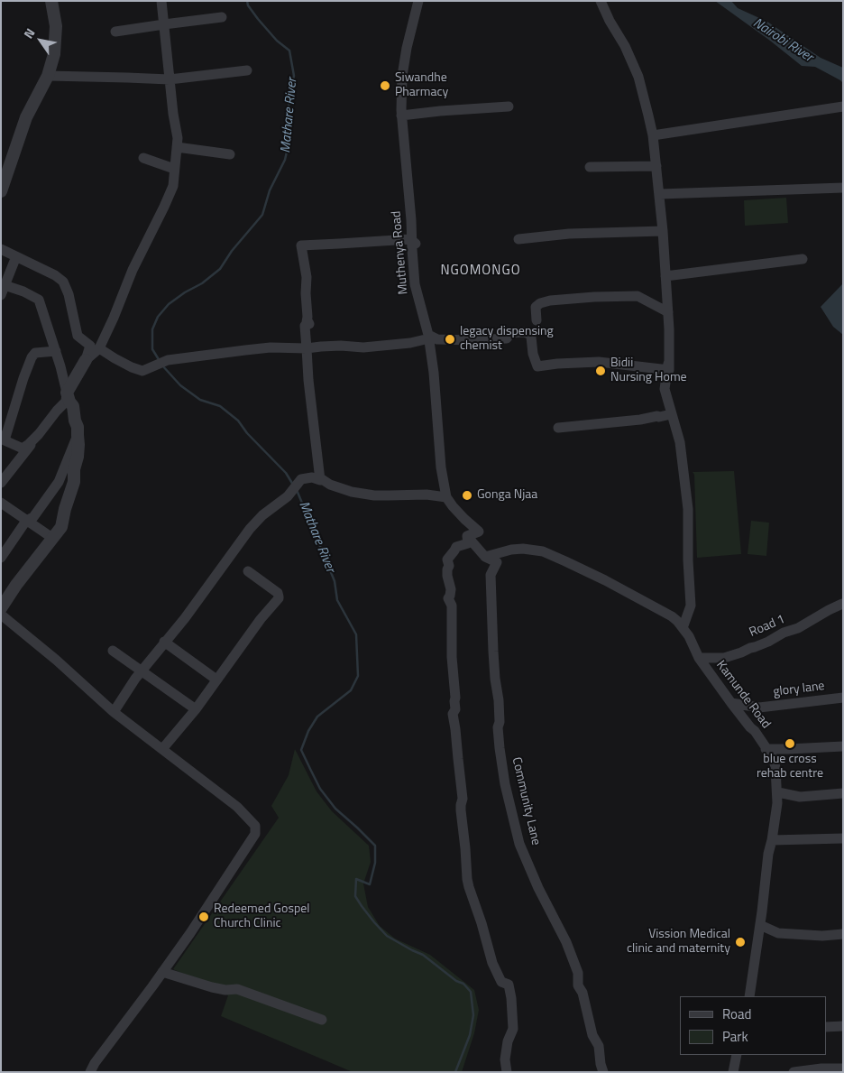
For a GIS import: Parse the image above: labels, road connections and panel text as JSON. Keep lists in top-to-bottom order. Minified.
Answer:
{"streets":{"street":["Muthenya Road","Road 1","glory lane","Kamunde Road","Community Lane"]},"crossings":[["Road 1","Kamunde Road"],["glory lane","Kamunde Road"],["Kamunde Road","Community Lane"]],"districts":["NGOMONGO"],"water":["Nairobi River","Mathare River"],"places":["Siwandhe Pharmacy","legacy dispensing chemist","Bidii Nursing Home","Gonga Njaa","blue cross rehab centre","Redeemed Gospel Church Clinic","Vission Medical clinic and maternity"],"legend":["Road","Park"],"north":"top left"}
